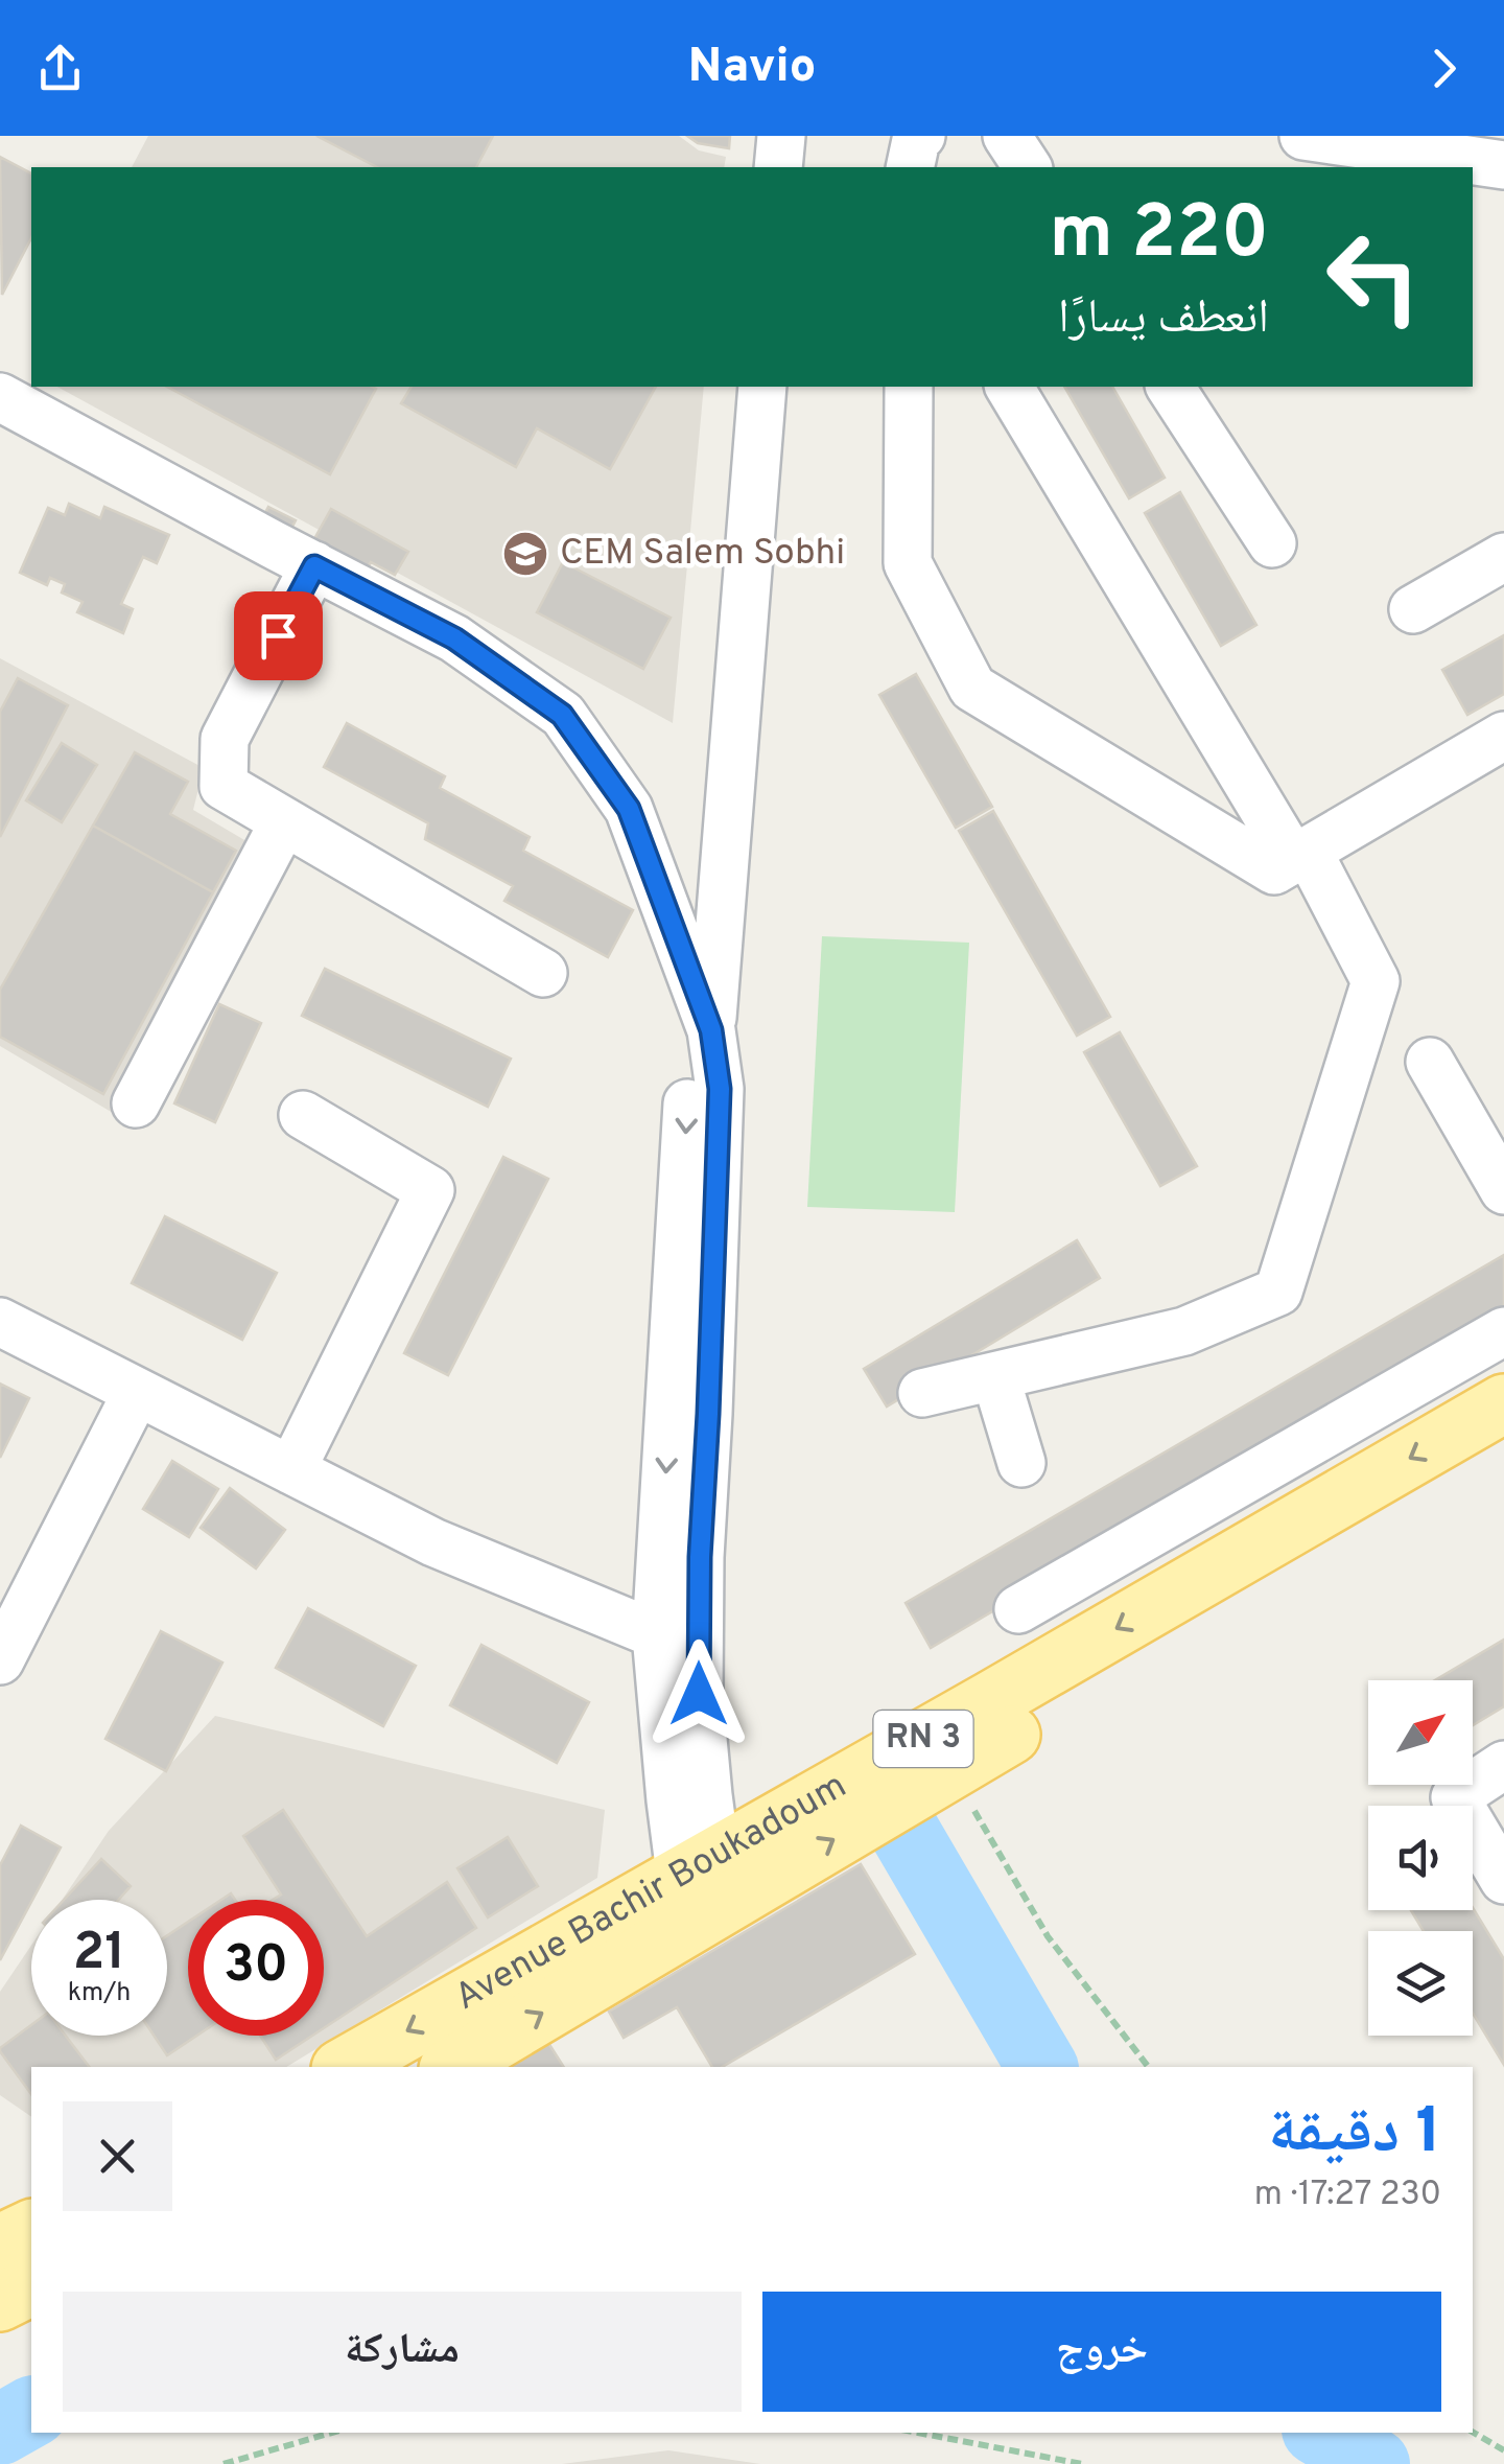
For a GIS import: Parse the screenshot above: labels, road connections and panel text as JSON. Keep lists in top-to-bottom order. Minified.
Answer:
{"streets":{"main road":["RN 3","Avenue Bachir Boukadoum"]},"places":{"school or university":["CEM Salem Sobhi"]},"north":"top right","page":{"header":"Navio","turn":["220 m","انعطف يسارًا"],"speed":"21 km/h","limit":"30","heading":["1 دقيقة","230 m · 17:27"],"buttons":["خروج","مشاركة"]}}
